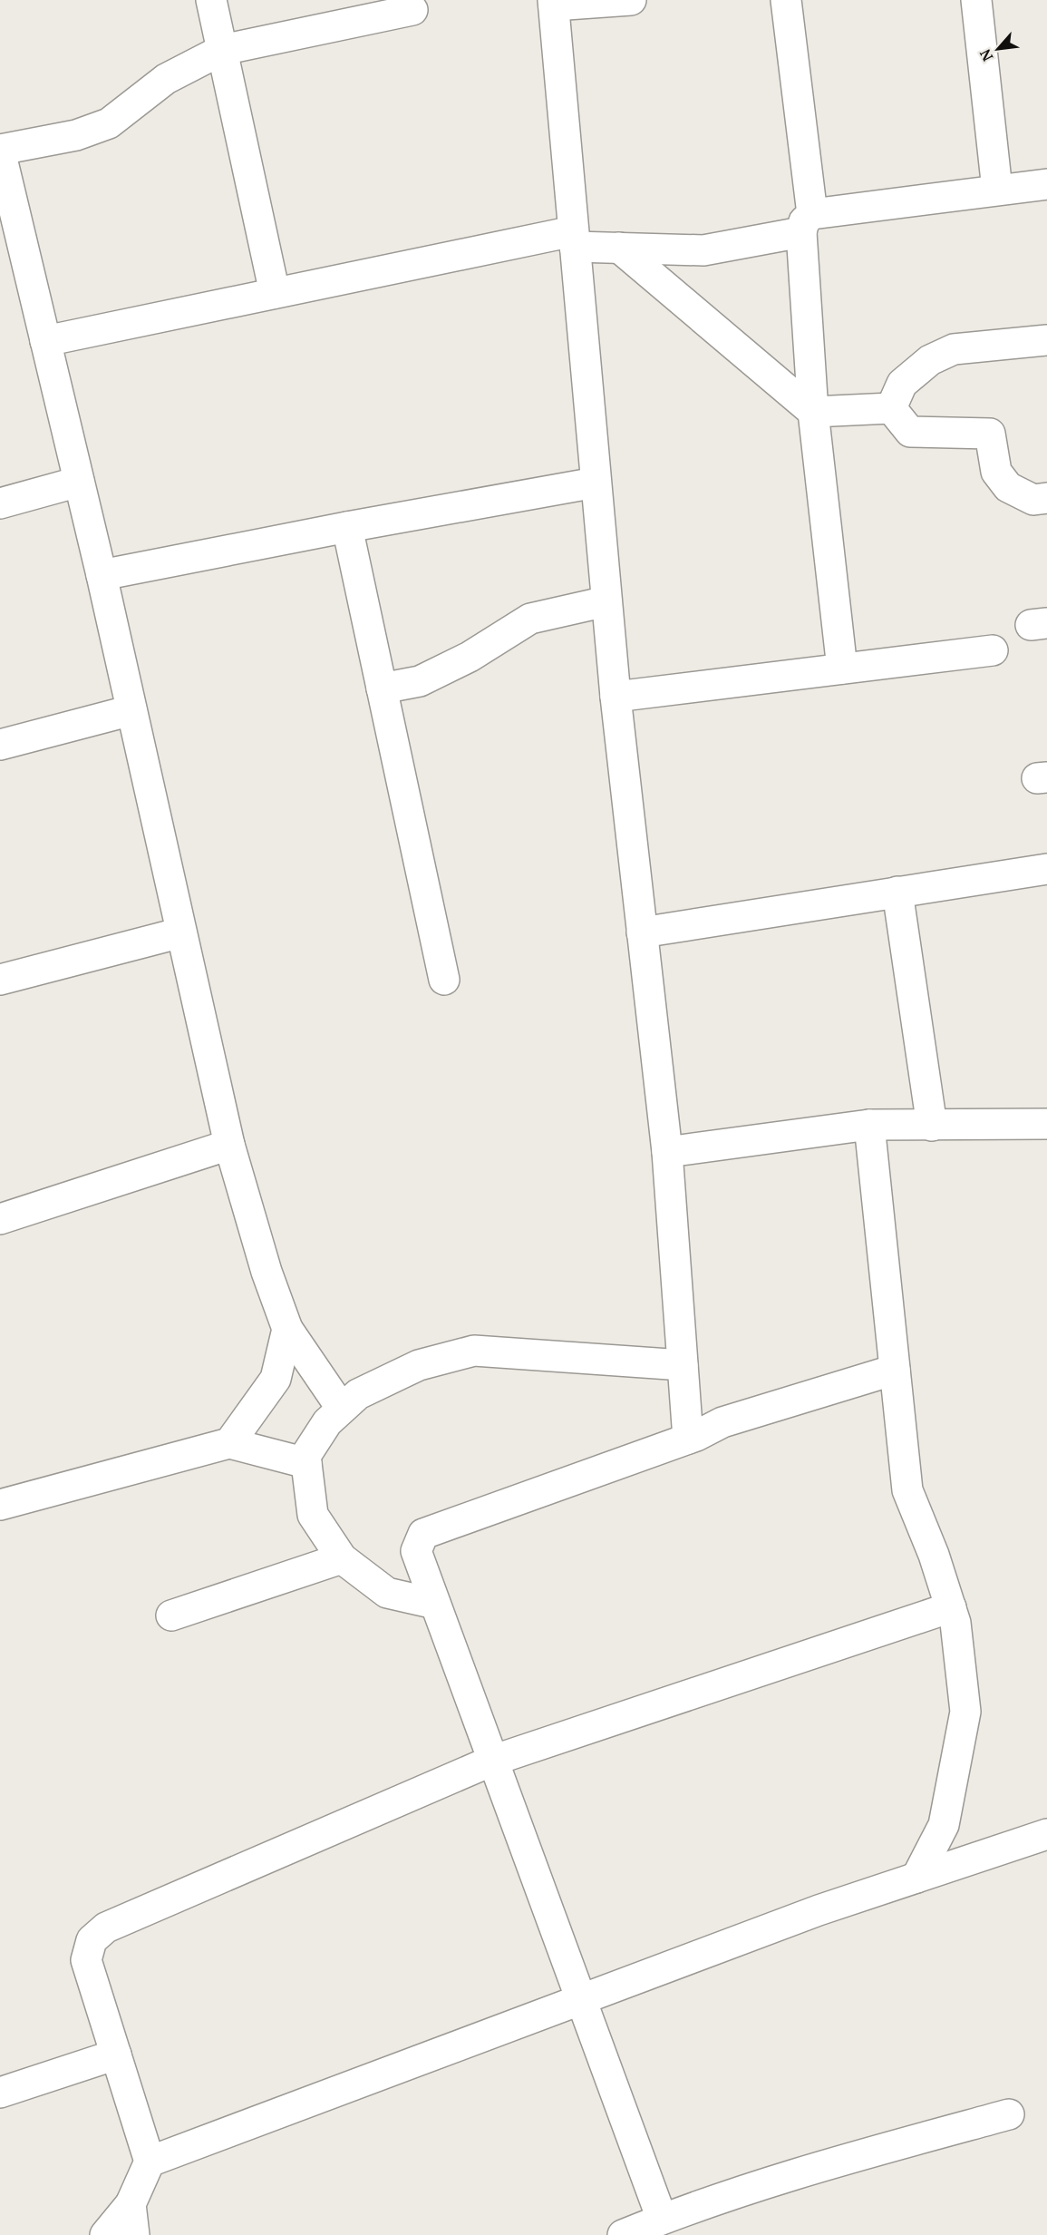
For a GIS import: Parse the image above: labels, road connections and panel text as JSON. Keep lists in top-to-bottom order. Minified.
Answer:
{"north":"bottom left"}
